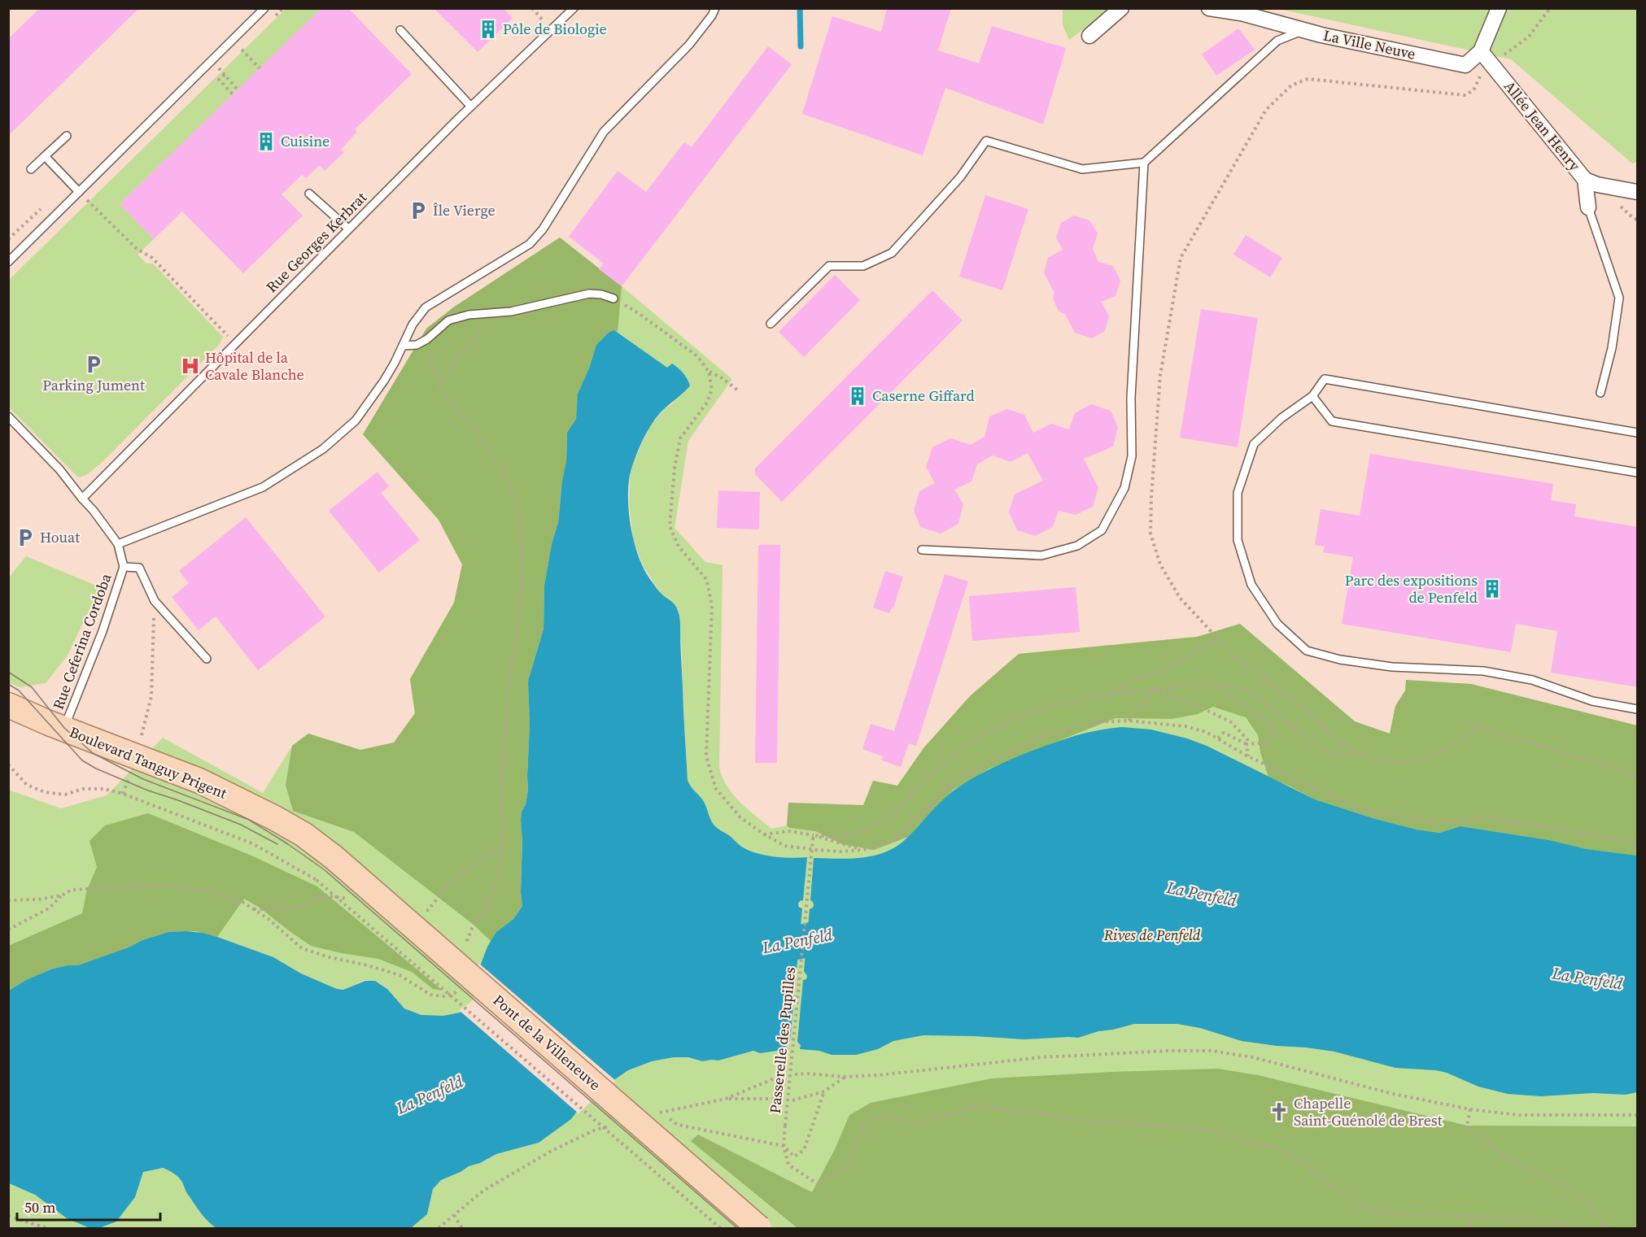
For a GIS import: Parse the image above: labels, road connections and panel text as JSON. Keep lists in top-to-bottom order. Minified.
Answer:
{"streets":{"main road":["Boulevard Tanguy Prigent","Pont de la Villeneuve"],"street":["La Ville Neuve","Allée Jean Henry"],"lane":["Rue Georges Kerbrat","Rue Ceferina Cordoba"],"path":["Passerelle des Pupilles"]},"crossings":[["La Ville Neuve","Allée Jean Henry"],["Rue Georges Kerbrat","Rue Ceferina Cordoba"],["Rue Ceferina Cordoba","Boulevard Tanguy Prigent"],["Boulevard Tanguy Prigent","Pont de la Villeneuve"]],"water":["La Penfeld"],"parks":["Rives de Penfeld"],"places":{"building":["Pôle de Biologie","Cuisine","Caserne Giffard","Parc des expositions de Penfeld"],"parking":["Île Vierge","Parking Jument","Houat"],"hospital":["Hôpital de la Cavale Blanche"],"church":["Chapelle Saint-Guénolé de Brest"]},"scale_bar":"50 m"}
